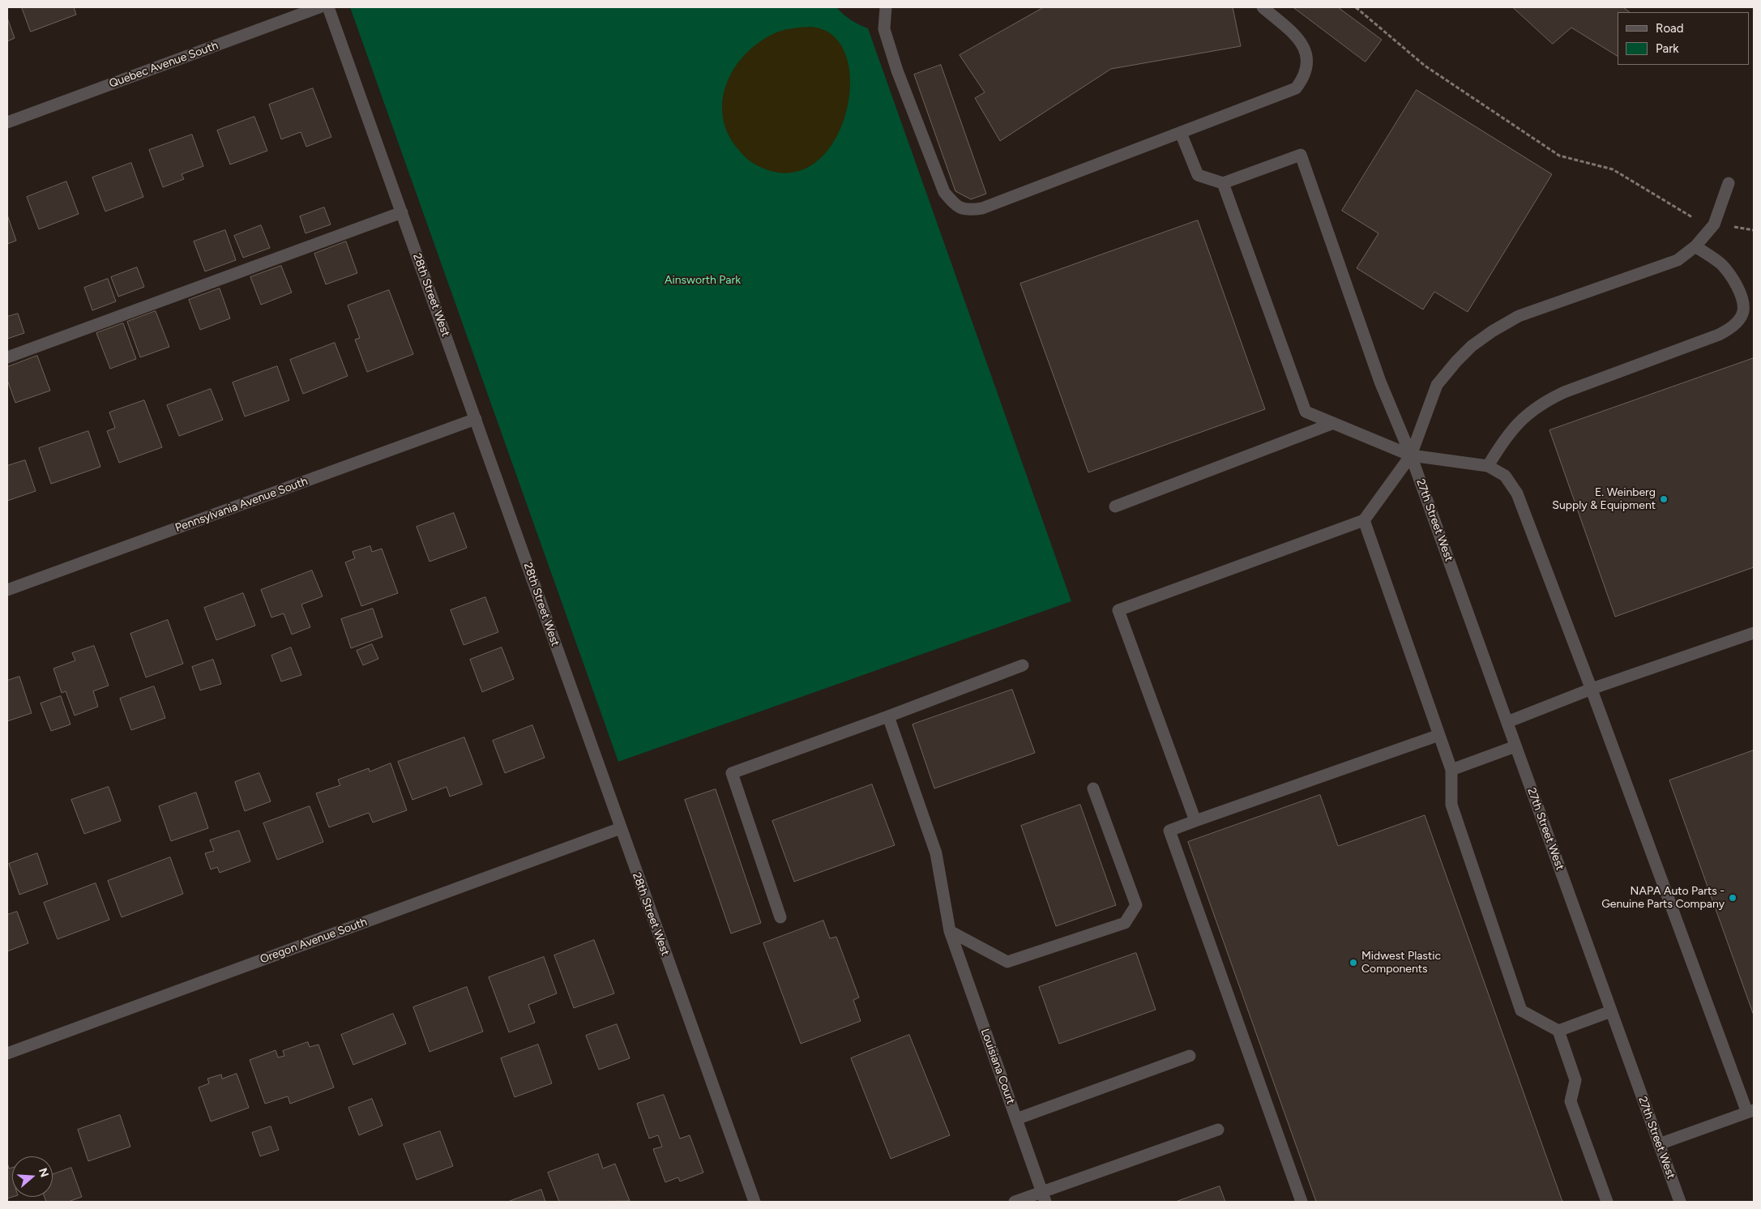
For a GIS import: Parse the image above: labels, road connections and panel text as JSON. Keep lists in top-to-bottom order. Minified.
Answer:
{"streets":{"street":["Quebec Avenue South","28th Street West","Pennsylvania Avenue South","27th Street West","Oregon Avenue South","Louisiana Court"]},"crossings":[["28th Street West","Pennsylvania Avenue South"],["28th Street West","Oregon Avenue South"]],"parks":["Ainsworth Park"],"places":["E. Weinberg Supply & Equipment","NAPA Auto Parts - Genuine Parts Company","Midwest Plastic Components"],"legend":["Road","Park"],"north":"right"}
